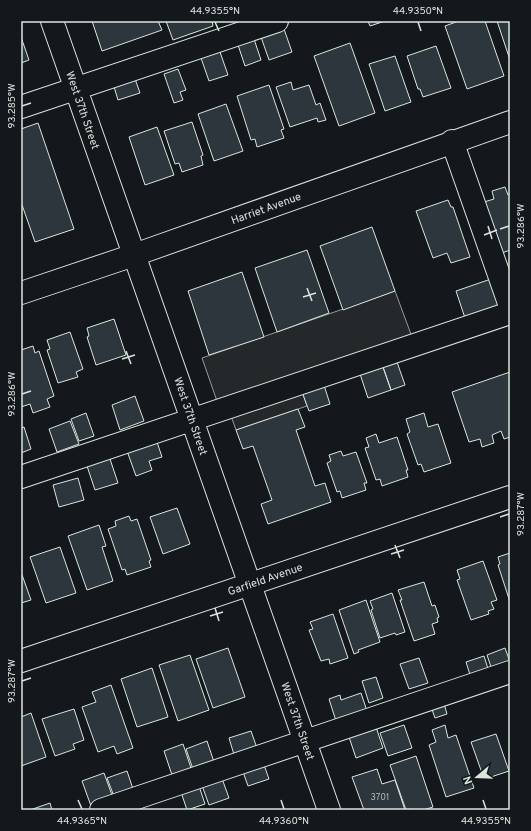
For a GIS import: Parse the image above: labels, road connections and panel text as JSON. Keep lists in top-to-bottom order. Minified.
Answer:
{"streets":{"street":["West 37th Street","Harriet Avenue","Garfield Avenue"]},"crossings":[["West 37th Street","Harriet Avenue"],["West 37th Street","Garfield Avenue"]],"house_numbers":["3701"],"north":"left","coordinates":["44.9355°N","44.9350°N","93.285°W","93.286°W","93.287°W","44.9365°N","44.9360°N"]}
